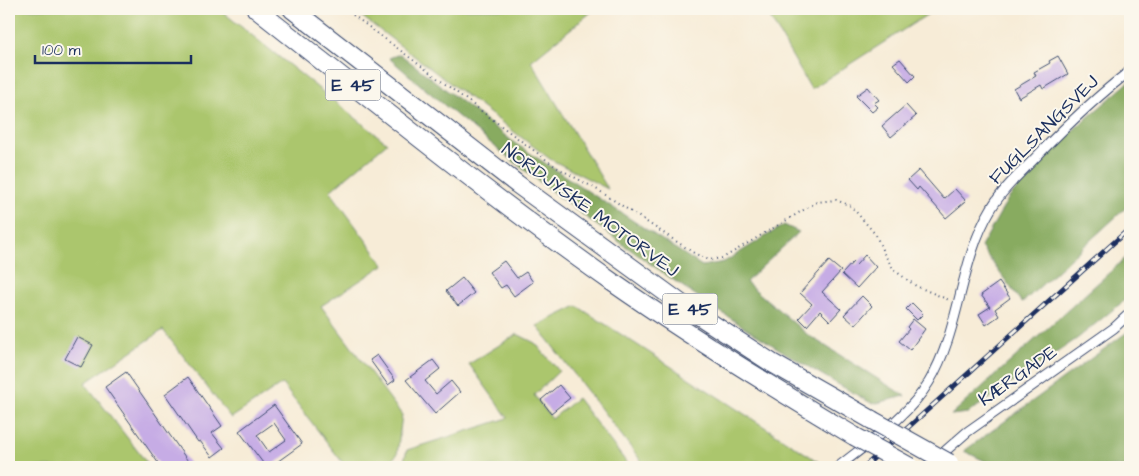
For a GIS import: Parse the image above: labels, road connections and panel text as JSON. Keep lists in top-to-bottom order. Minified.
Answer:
{"streets":{"highway":["E 45","NORDJYSKE MOTORVEJ"],"street":["FUGLSANGSVEJ","KÆRGADE"]},"scale_bar":"100 m"}
